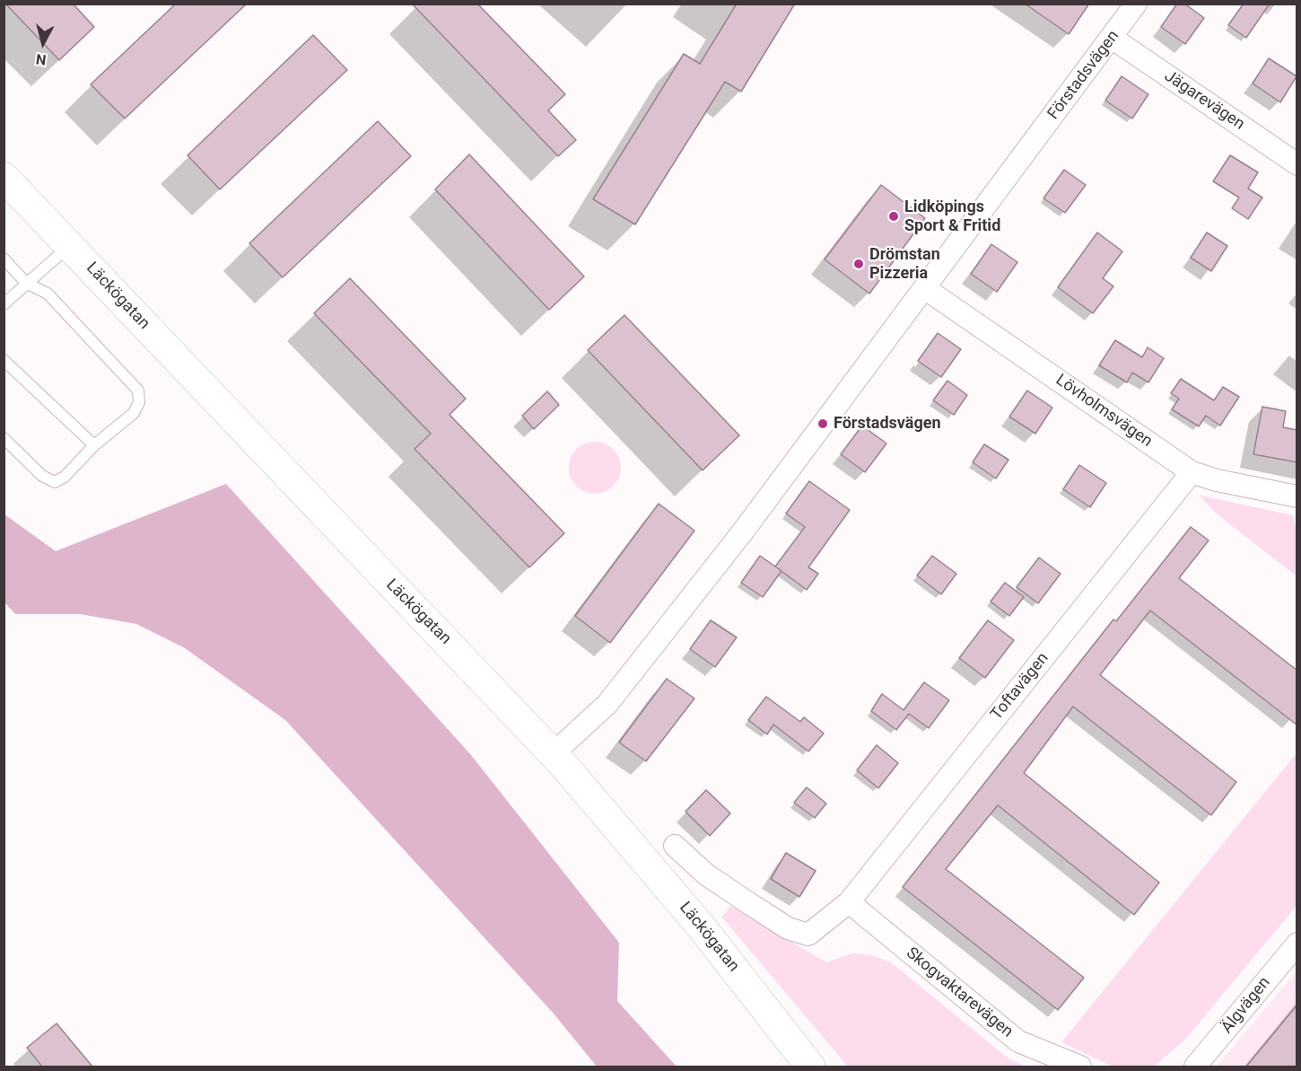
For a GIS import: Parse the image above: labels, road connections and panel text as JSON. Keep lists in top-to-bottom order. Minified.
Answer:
{"streets":{"main road":["Läckögatan"],"street":["Förstadsvägen","Jägarevägen","Lövholmsvägen","Toftavägen","Skogvaktarevägen","Älgvägen"]},"crossings":[["Förstadsvägen","Jägarevägen"],["Förstadsvägen","Läckögatan"],["Förstadsvägen","Lövholmsvägen"],["Lövholmsvägen","Toftavägen"],["Toftavägen","Skogvaktarevägen"]],"places":["Lidköpings Sport & Fritid","Drömstan Pizzeria","Förstadsvägen"],"north":"bottom"}
